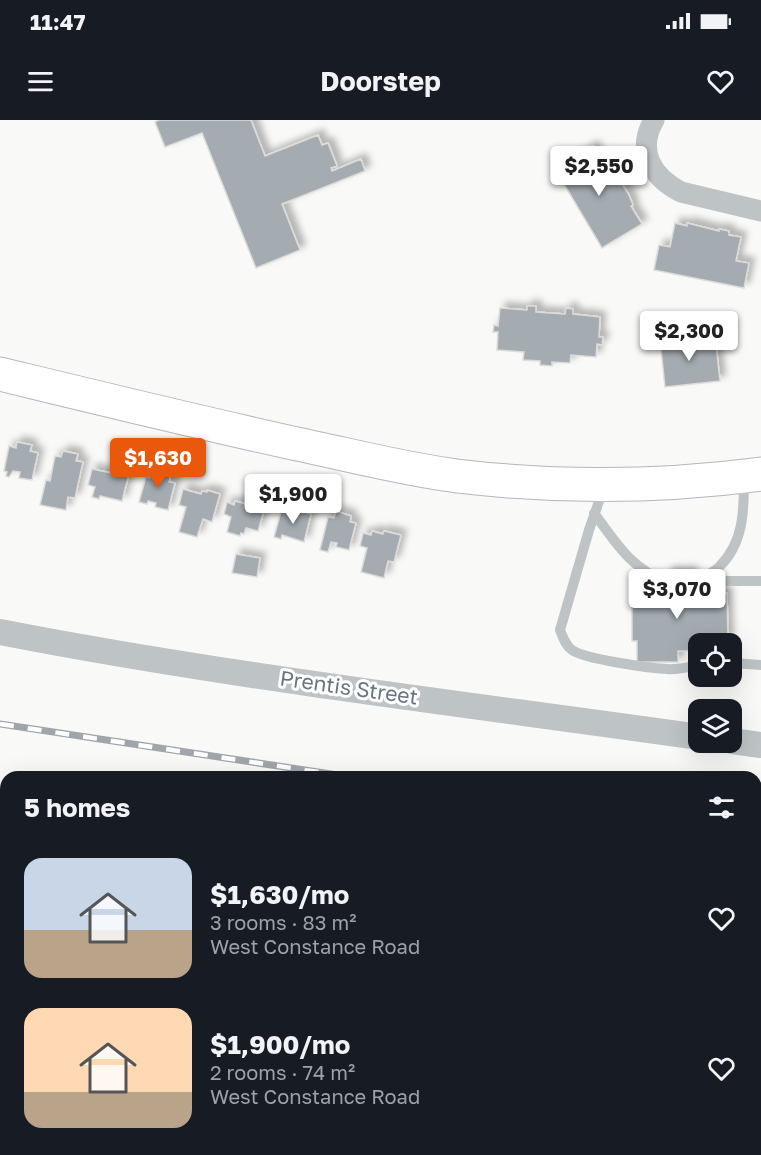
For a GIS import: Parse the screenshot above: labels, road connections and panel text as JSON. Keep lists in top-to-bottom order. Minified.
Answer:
{"streets":{"street":["Prentis Street"]},"page":{"status":"11:47","header":"Doorstep","price":["$2,550","$2,300","$1,630","$1,900","$3,070"],"heading":"5 homes","list":[{"name":"$1,630/mo","note":"3 rooms · 83 m² · West Constance Road"},{"name":"$1,900/mo","note":"2 rooms · 74 m² · West Constance Road"}]}}
